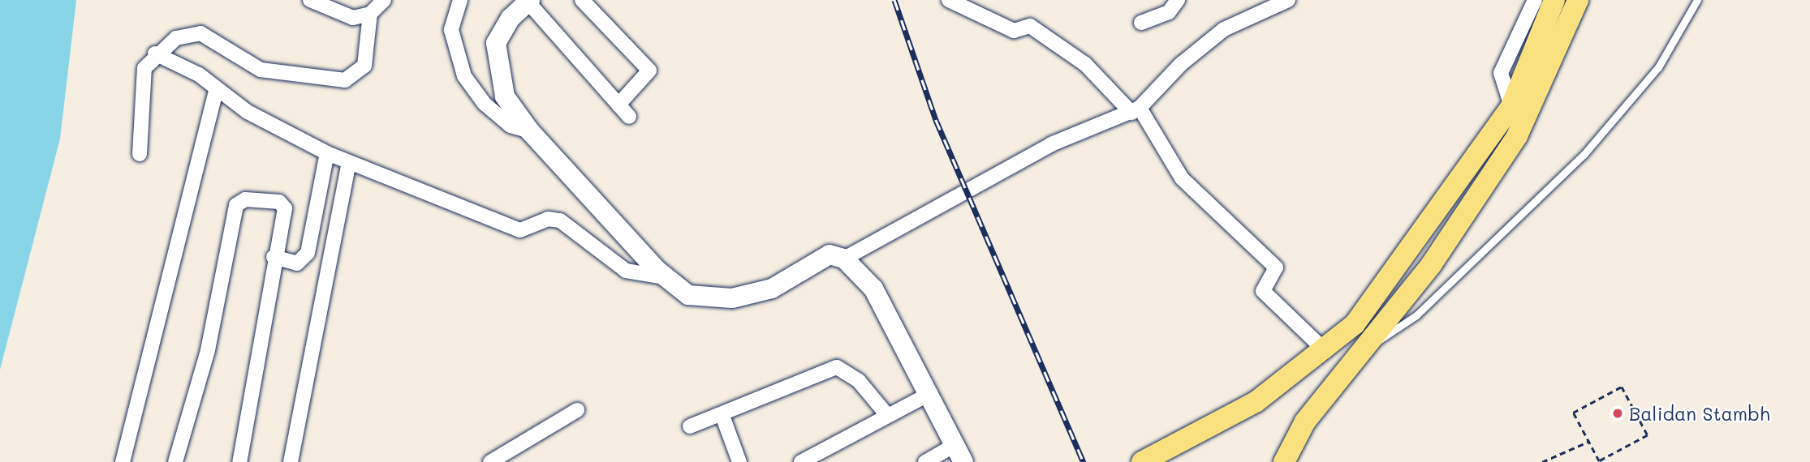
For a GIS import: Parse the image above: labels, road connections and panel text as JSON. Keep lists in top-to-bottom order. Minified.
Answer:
{"places":["Balidan Stambh"]}
